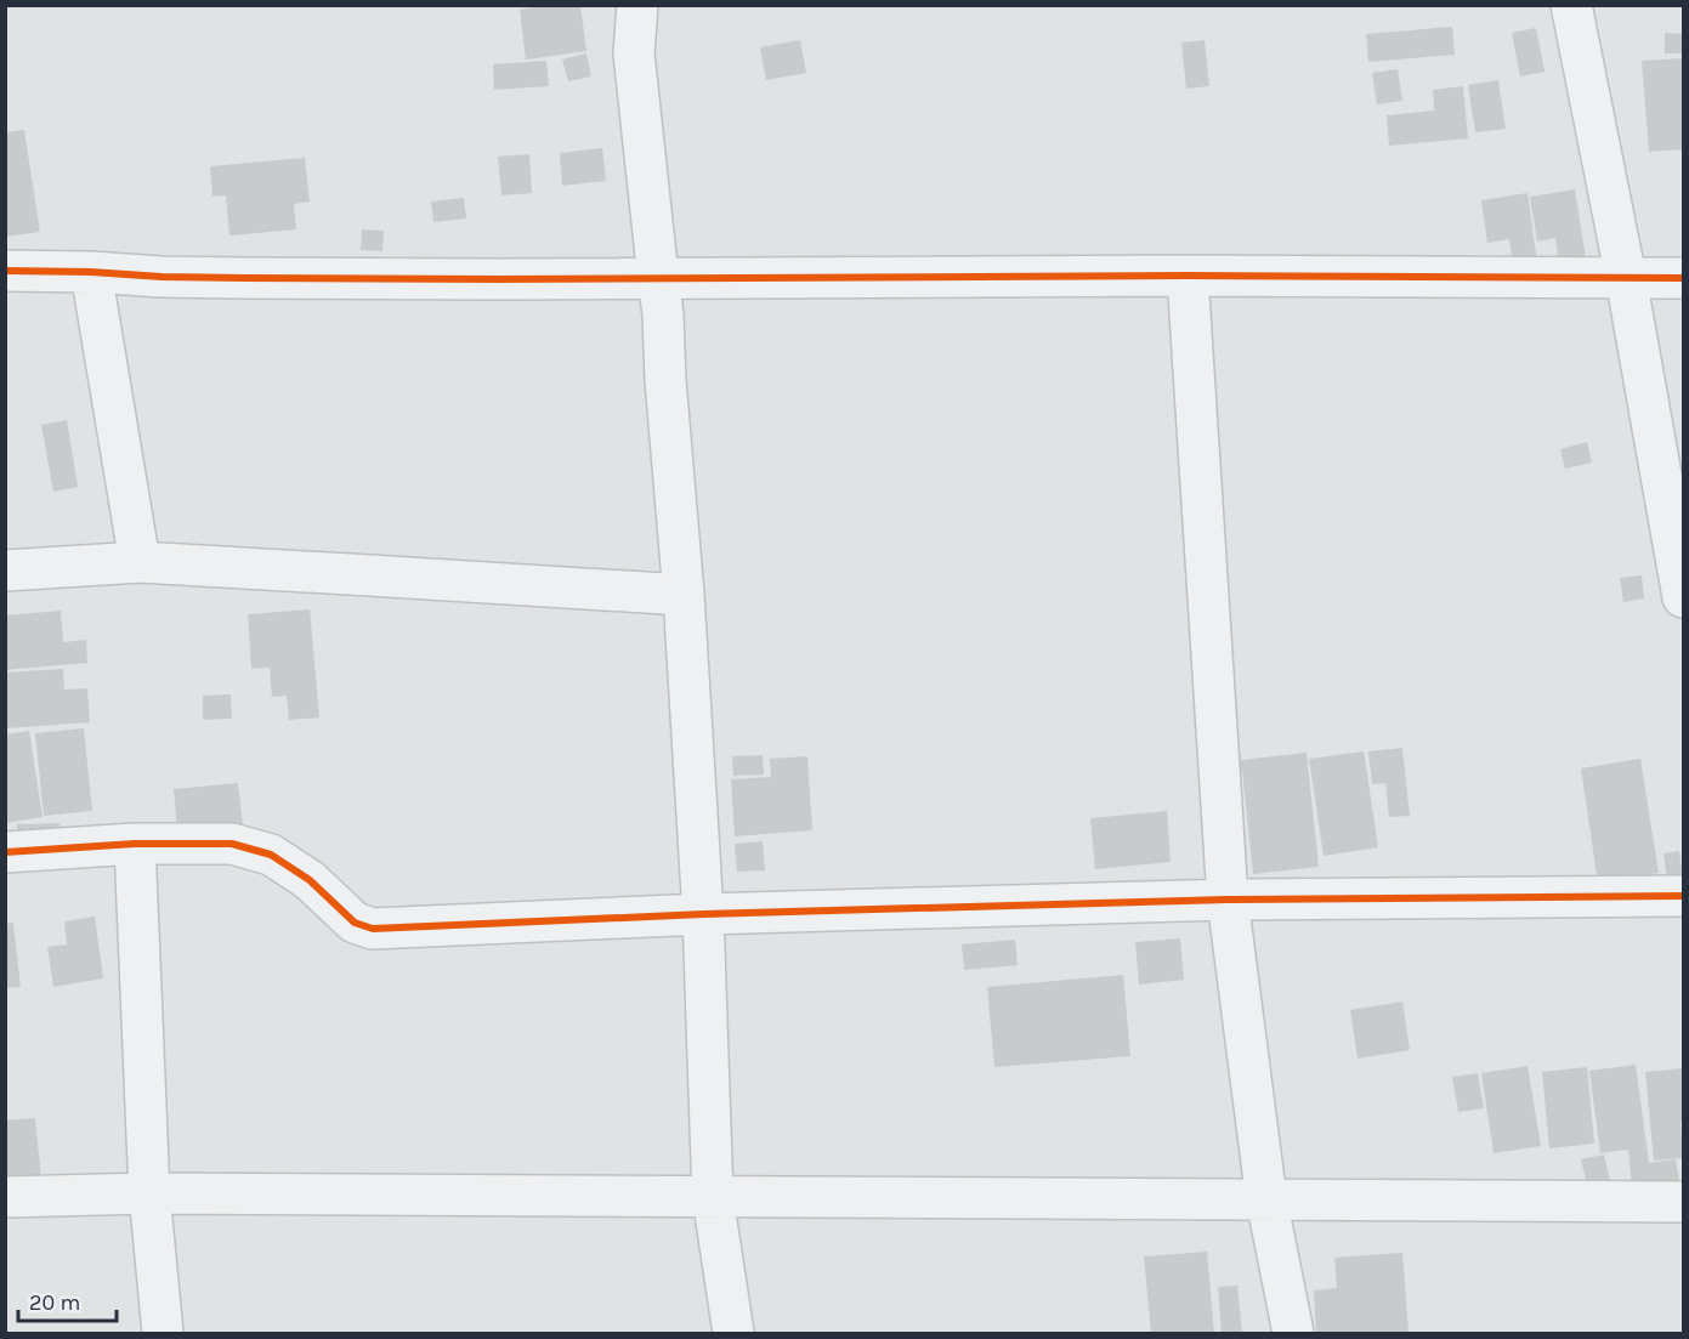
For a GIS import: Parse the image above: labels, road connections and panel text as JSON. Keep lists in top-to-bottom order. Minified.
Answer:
{"scale_bar":"20 m"}
